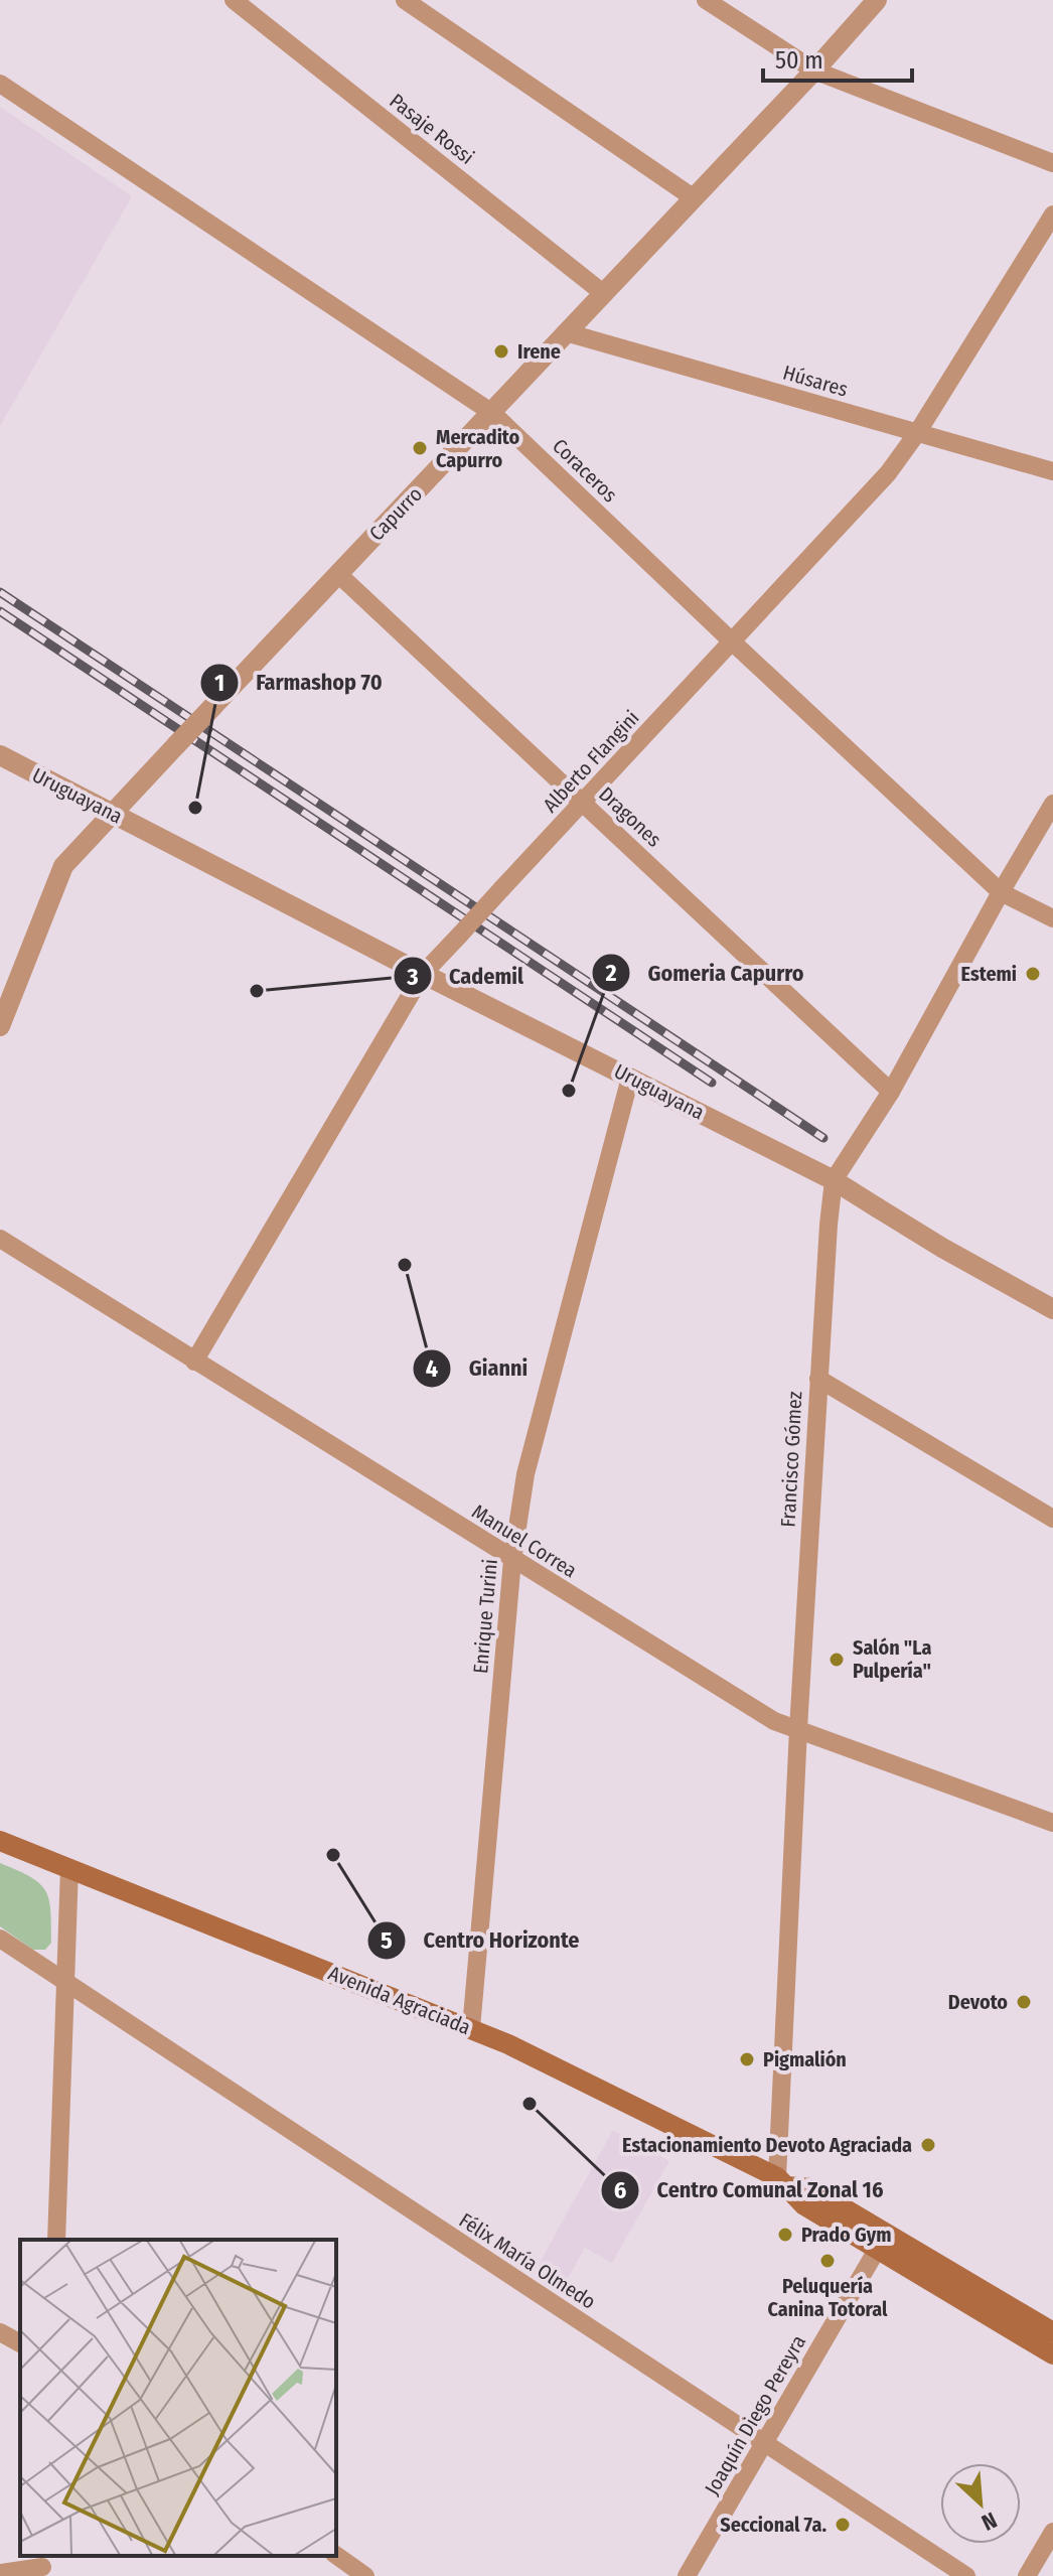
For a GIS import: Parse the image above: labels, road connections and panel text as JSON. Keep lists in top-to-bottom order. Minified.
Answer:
{"streets":{"main road":["Avenida Agraciada"],"street":["Pasaje Rossi","Húsares","Coraceros","Capurro","Alberto Flangini","Uruguayana","Dragones","Francisco Gómez","Manuel Correa","Enrique Turini","Félix María Olmedo","Joaquín Diego Pereyra"]},"crossings":[["Pasaje Rossi","Capurro"],["Húsares","Capurro"],["Húsares","Alberto Flangini"],["Coraceros","Capurro"],["Coraceros","Alberto Flangini"],["Coraceros","Francisco Gómez"],["Capurro","Uruguayana"],["Capurro","Dragones"],["Alberto Flangini","Uruguayana"],["Alberto Flangini","Dragones"],["Alberto Flangini","Manuel Correa"],["Uruguayana","Francisco Gómez"],["Uruguayana","Enrique Turini"],["Dragones","Francisco Gómez"],["Francisco Gómez","Manuel Correa"],["Francisco Gómez","Avenida Agraciada"],["Manuel Correa","Enrique Turini"],["Enrique Turini","Avenida Agraciada"],["Avenida Agraciada","Joaquín Diego Pereyra"],["Félix María Olmedo","Joaquín Diego Pereyra"]],"places":["Irene","Mercadito Capurro","Farmashop 70","Estemi","Cademil","Gomeria Capurro","Gianni","Salón \"La Pulpería\"","Centro Horizonte","Devoto","Pigmalión","Centro Comunal Zonal 16","Estacionamiento Devoto Agraciada","Prado Gym","Peluquería Canina Totoral","Seccional 7a."],"scale_bar":"50 m","north":"bottom right"}
